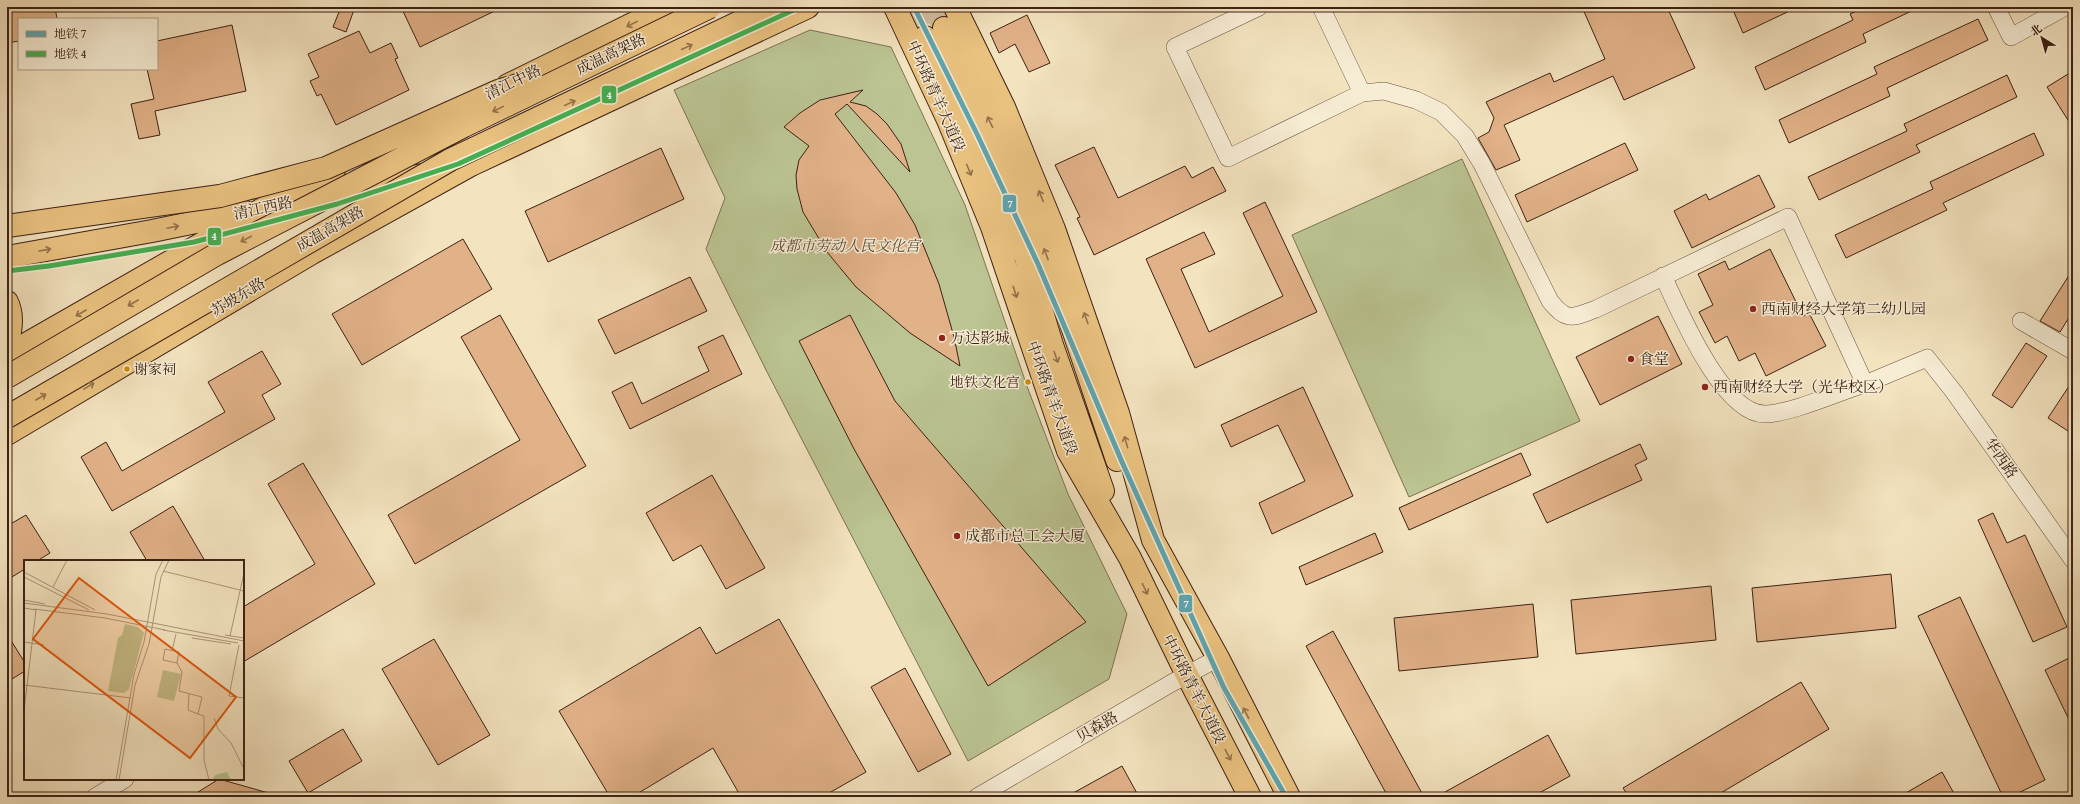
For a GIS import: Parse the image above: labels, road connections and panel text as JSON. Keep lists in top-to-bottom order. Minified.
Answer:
{"streets":{"main road":["成温高架路","清江中路","中环路青羊大道段","清江西路","苏坡东路"],"street":["华西路","贝森路"]},"crossings":[["清江中路","清江西路"],["中环路青羊大道段","贝森路"],["清江西路","苏坡东路"]],"parks":["成都市劳动人民文化宫"],"places":["西南财经大学第二幼儿园","万达影城","食堂","谢家祠","地铁文化宫","西南财经大学（光华校区）","成都市总工会大厦"],"lines":["metro line 7","metro line 4"],"legend":["地铁 7","地铁 4"],"north":"top left"}
